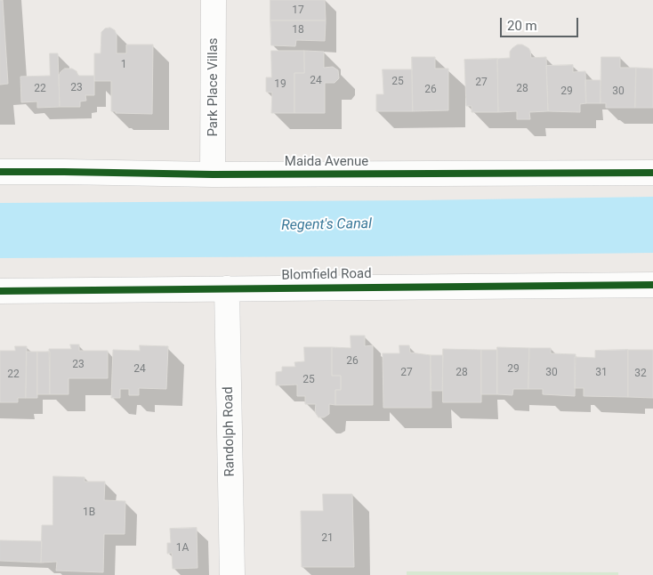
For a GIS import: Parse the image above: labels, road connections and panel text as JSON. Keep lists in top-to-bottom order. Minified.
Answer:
{"streets":{"street":["Park Place Villas","Maida Avenue","Blomfield Road","Randolph Road"]},"crossings":[["Park Place Villas","Maida Avenue"],["Blomfield Road","Randolph Road"]],"water":["Regent's Canal"],"house_numbers":["17","18","1","24","25","27","19","23","22","28","26","29","30","26","23","24","29","27","28","30","31","32","22","25","1B","21","1A"],"scale_bar":"20 m"}
